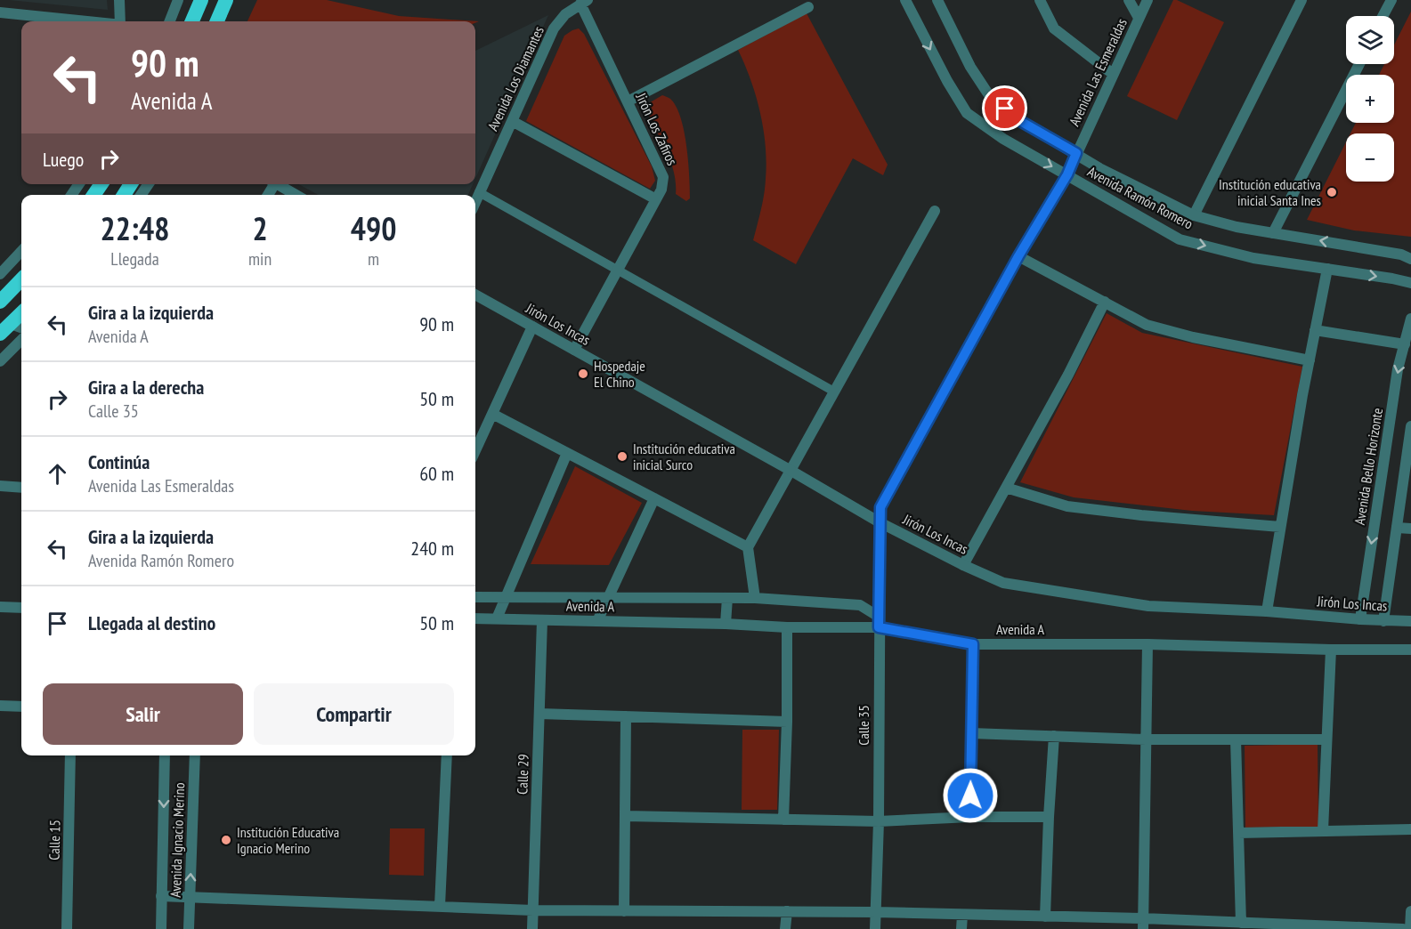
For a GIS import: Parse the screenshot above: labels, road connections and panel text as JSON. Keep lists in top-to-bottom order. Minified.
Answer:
{"streets":{"street":["Avenida Las Esmeraldas","Avenida Los Diamantes","Jirón Los Zafiros","Avenida Ramón Romero","Jirón Los Incas","Avenida Bello Horizonte","Avenida A","Calle 35","Calle 29","Calle 15","Avenida Ignacio Merino"]},"crossings":[["Avenida Las Esmeraldas","Avenida Ramón Romero"],["Avenida Las Esmeraldas","Jirón Los Incas"],["Avenida Las Esmeraldas","Calle 35"],["Avenida Los Diamantes","Jirón Los Zafiros"],["Jirón Los Zafiros","Jirón Los Incas"],["Jirón Los Incas","Avenida Bello Horizonte"],["Jirón Los Incas","Calle 35"],["Avenida A","Calle 35"],["Avenida A","Calle 29"]],"places":["Institución educativa inicial Santa Ines","Hospedaje El Chino","Institución educativa inicial Surco","Institución Educativa Ignacio Merino"],"page":{"map_buttons":["+","−"],"turn":["90 m","Avenida A"],"then":"Luego","eta":["22:48","Llegada","2","min","490","m"],"list":[{"name":"Gira a la izquierda","note":"Avenida A","value":"90 m"},{"name":"Gira a la derecha","note":"Calle 35","value":"50 m"},{"name":"Continúa","note":"Avenida Las Esmeraldas","value":"60 m"},{"name":"Gira a la izquierda","note":"Avenida Ramón Romero","value":"240 m"},{"name":"Llegada al destino","value":"50 m"}],"buttons":["Salir","Compartir"]}}
